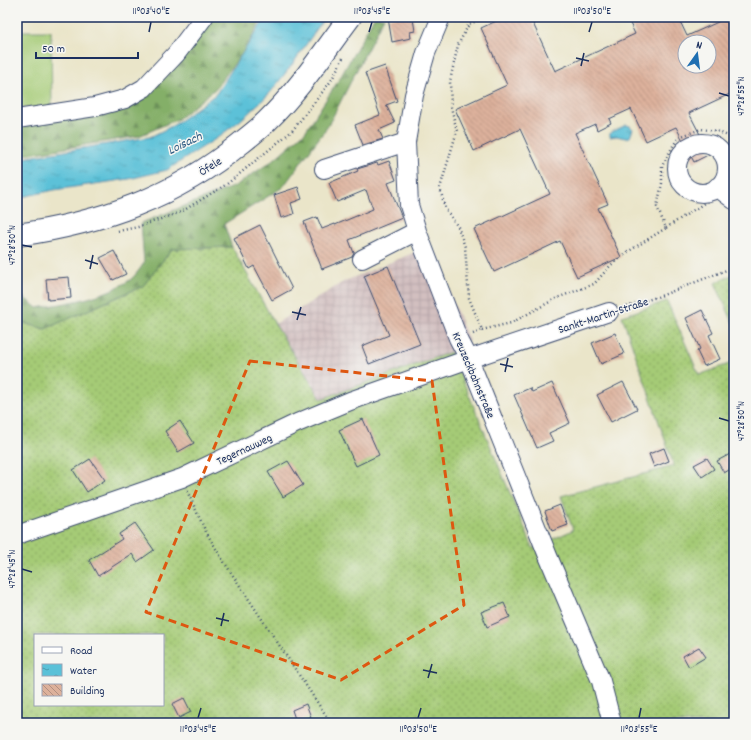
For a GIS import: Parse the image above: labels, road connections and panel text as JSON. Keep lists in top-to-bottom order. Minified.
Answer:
{"streets":{"main road":["Öfele"],"street":["Sankt-Martin-Straße","Kreuzeckbahnstraße","Tegernauweg"]},"crossings":[["Sankt-Martin-Straße","Kreuzeckbahnstraße"],["Sankt-Martin-Straße","Tegernauweg"],["Kreuzeckbahnstraße","Tegernauweg"]],"water":["Loisach"],"legend":["Road","Water","Building"],"scale_bar":"50 m","north":"top","coordinates":["11°03'40\"E","11°03'45\"E","11°03'50\"E","47°28'55\"N","47°28'50\"N","47°28'45\"N","11°03'55\"E"]}
